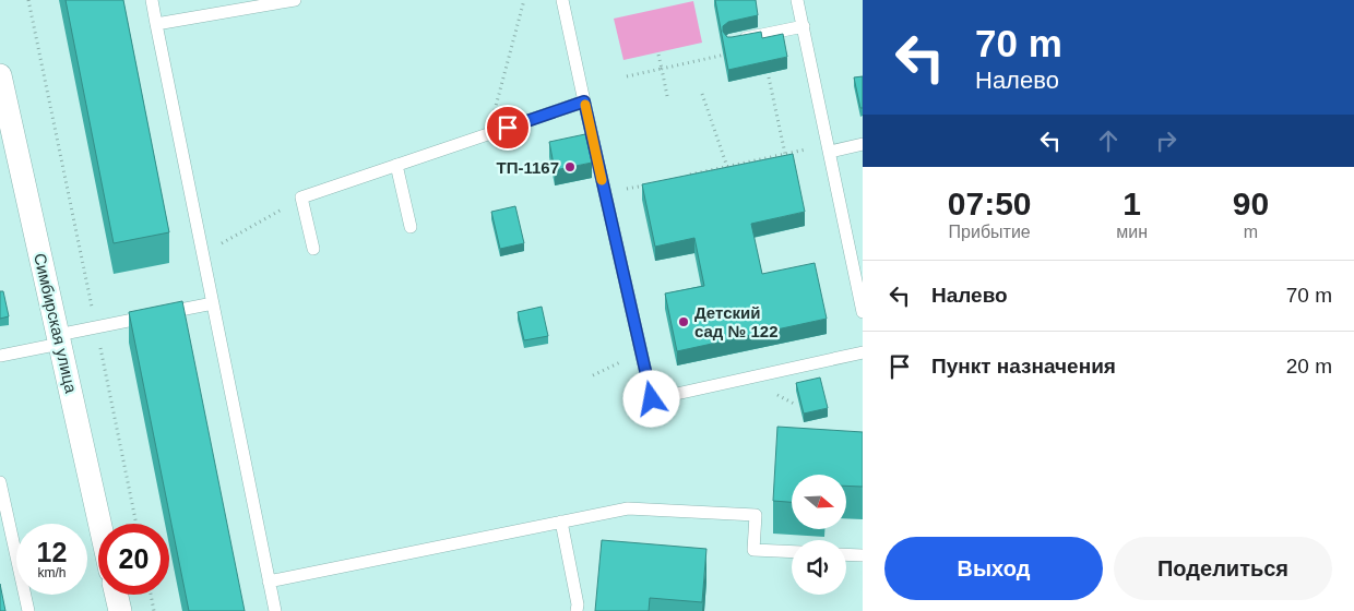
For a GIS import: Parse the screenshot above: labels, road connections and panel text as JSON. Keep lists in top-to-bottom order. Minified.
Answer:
{"streets":{"street":["Симбирская улица"]},"places":["ТП-1167","Детский сад № 122"],"north":"right","page":{"turn":["70 m","Налево"],"eta":["07:50","Прибытие","1","мин","90","m"],"list":[{"name":"Налево","value":"70 m"},{"name":"Пункт назначения","value":"20 m"}],"speed":"12 km/h","limit":"20","buttons":["Выход","Поделиться"]}}
